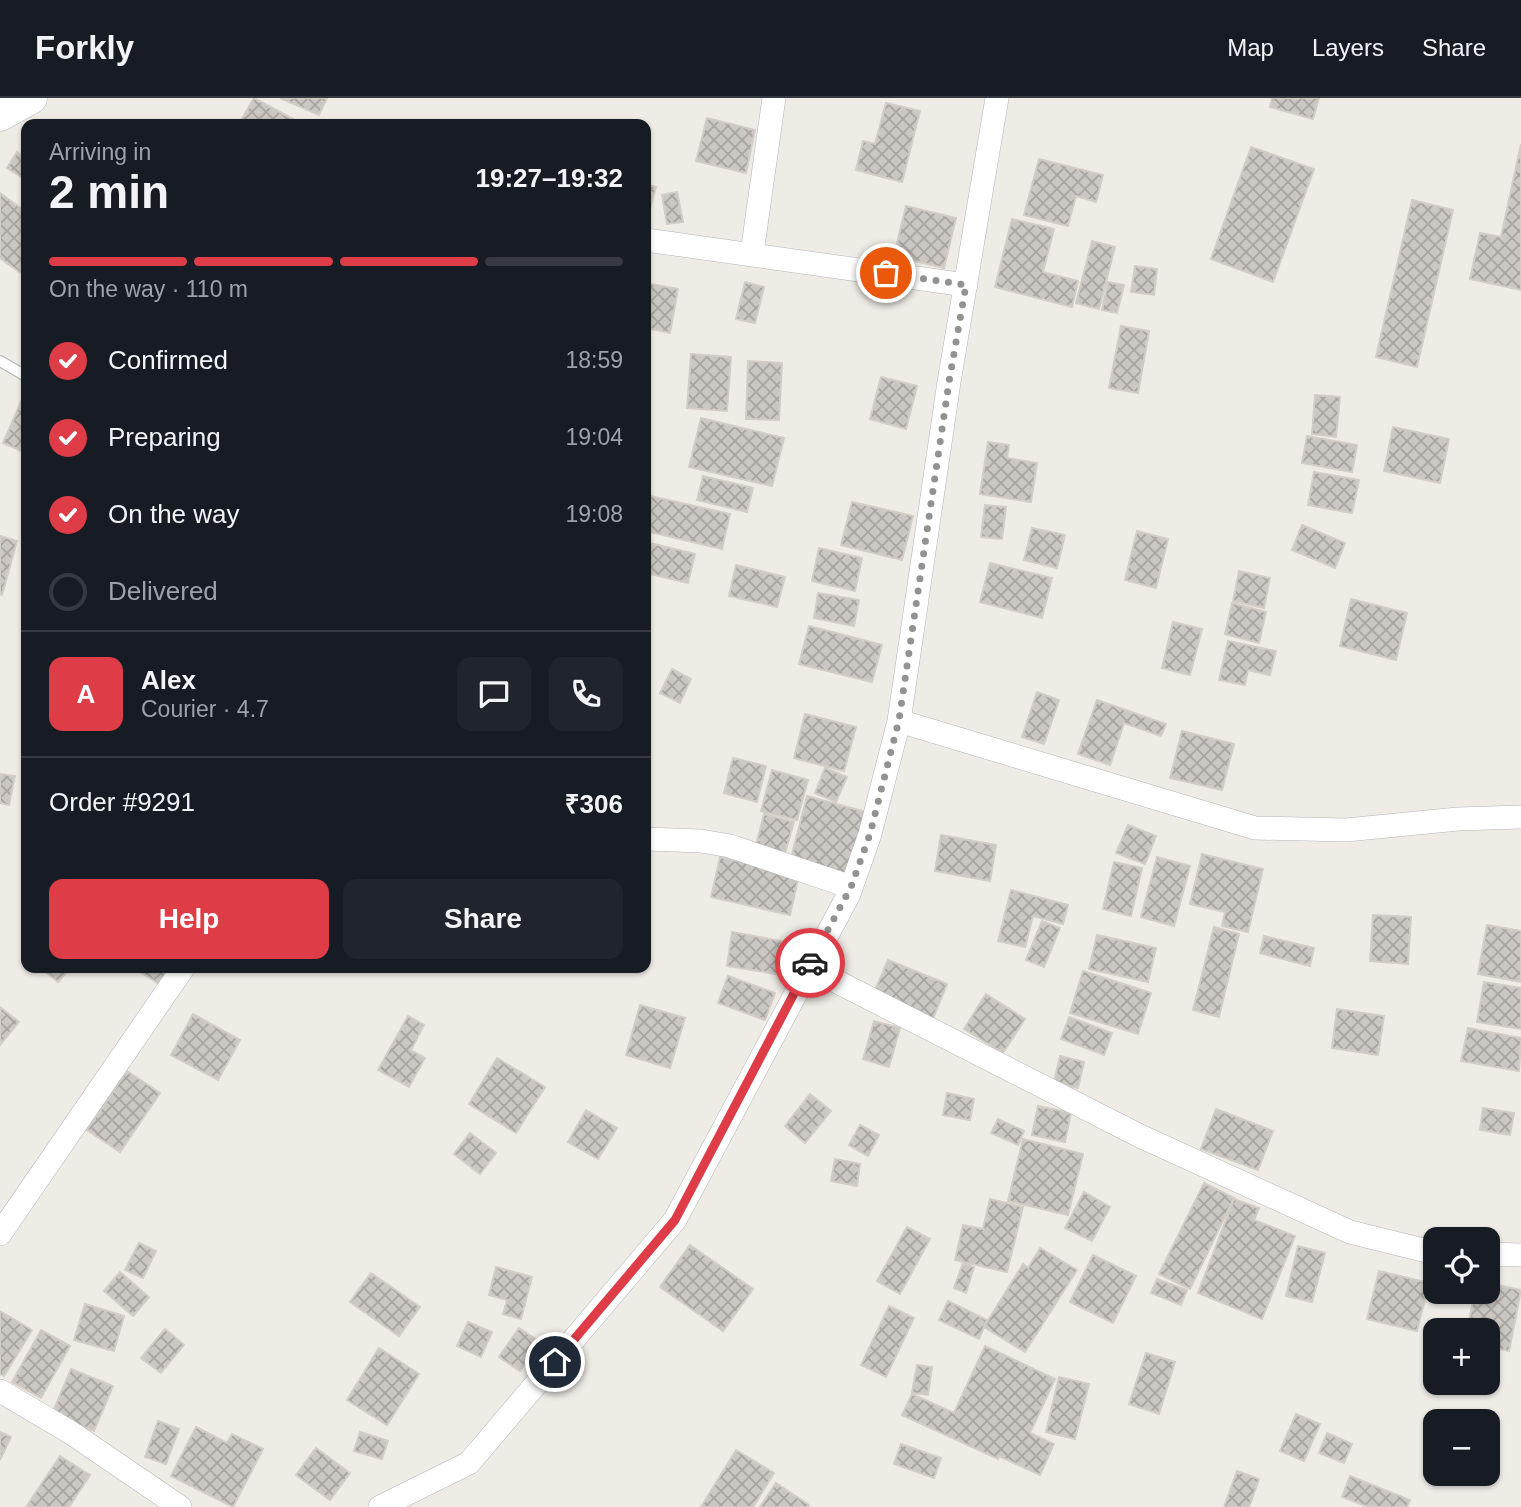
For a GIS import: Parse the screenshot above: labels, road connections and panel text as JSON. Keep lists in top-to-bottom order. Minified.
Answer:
{"page":{"header":"Forkly","nav":["Map","Layers","Share"],"heading":["2 min","Arriving in","19:27–19:32"],"panel":["Alex","Courier · 4.7","Order #9291","₹306"],"bar":"On the way · 110 m","list":[["Confirmed","18:59"],["Preparing","19:04"],["On the way","19:08"],"Delivered"],"round":"A","buttons":["Help","Share"],"map_buttons":["+","−"]}}
